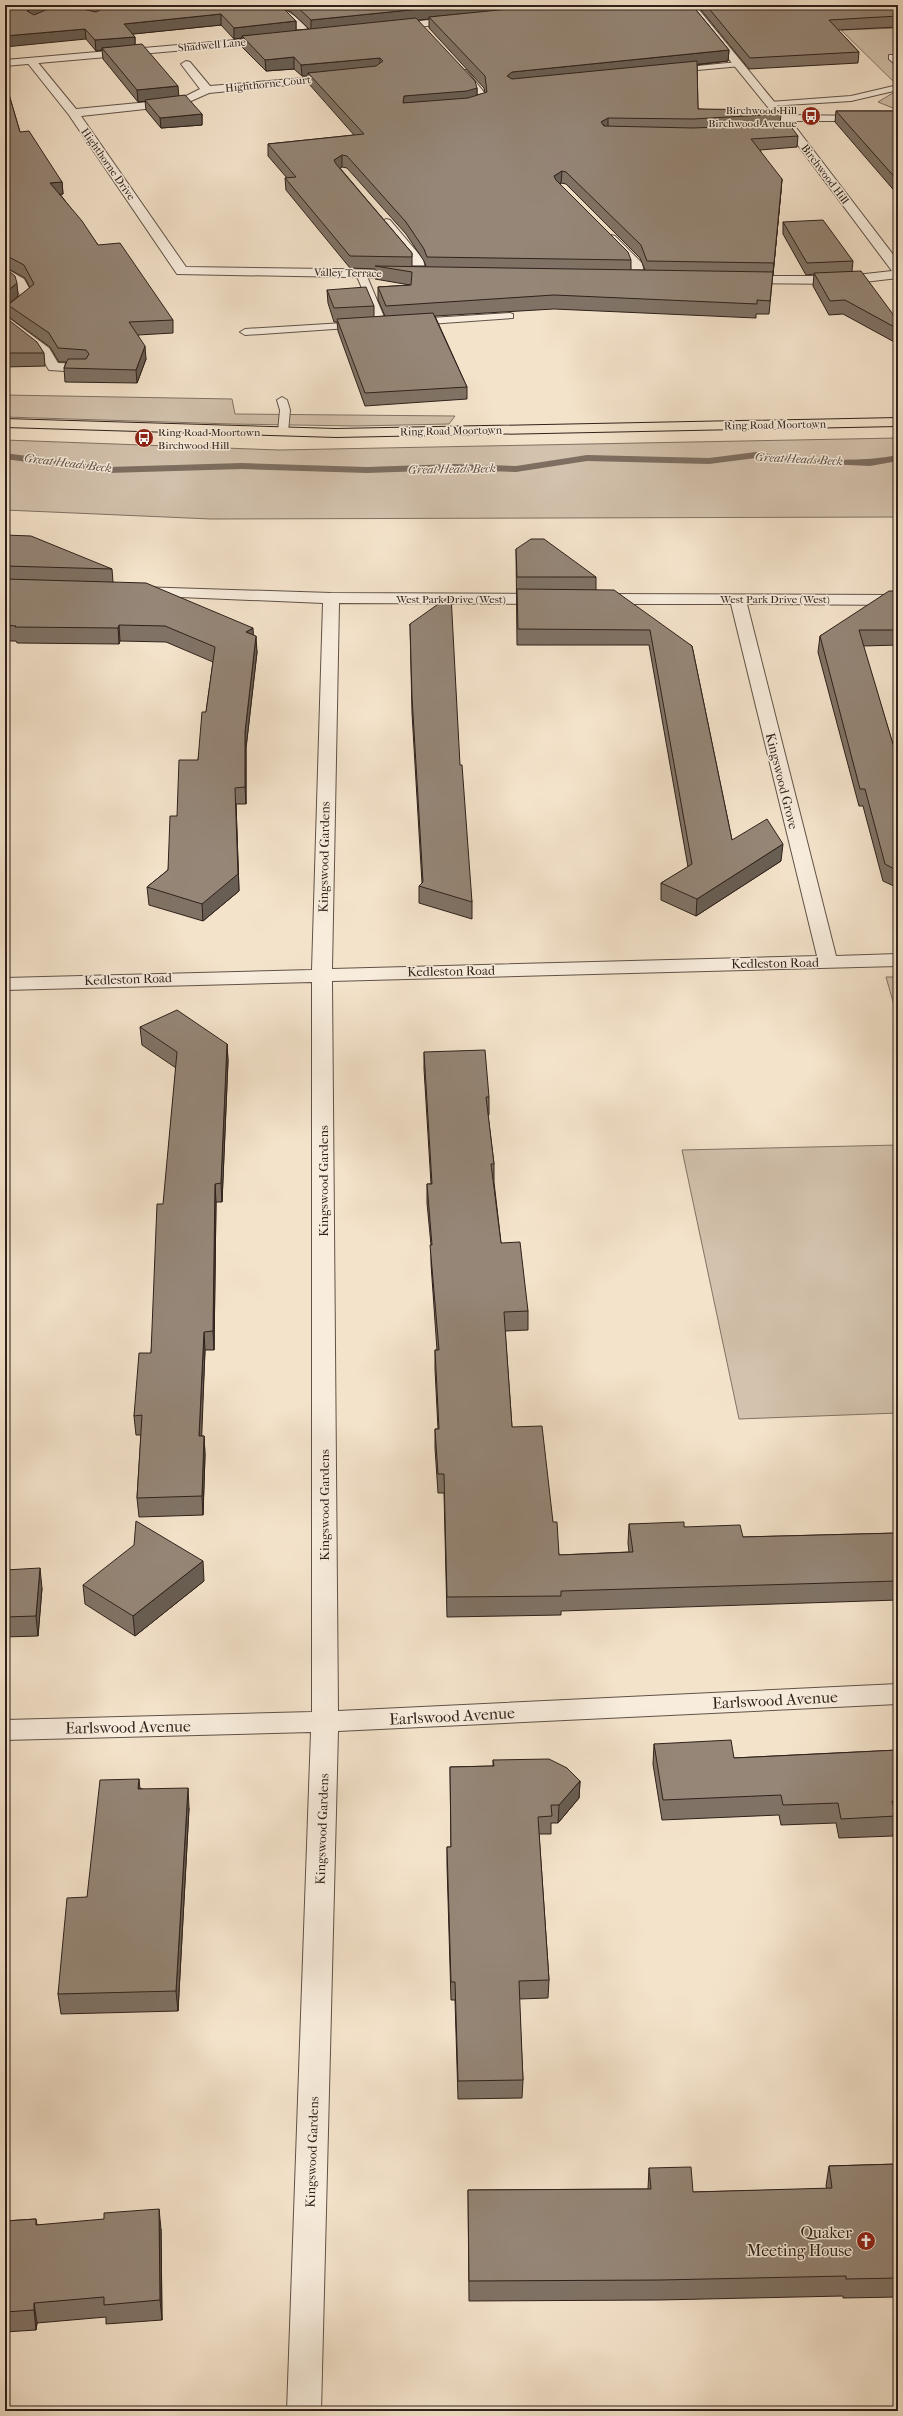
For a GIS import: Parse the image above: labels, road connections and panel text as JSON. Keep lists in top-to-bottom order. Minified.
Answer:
{"streets":{"highway":["Ring Road Moortown"],"street":["Shadwell Lane","Highthorne Court","Highthorne Drive","Birchwood Hill","Valley Terrace","West Park Drive (West)","Kingswood Grove","Kingswood Gardens","Kedleston Road","Earlswood Avenue"]},"crossings":[["Shadwell Lane","Highthorne Drive"],["Highthorne Court","Highthorne Drive"],["Highthorne Drive","Valley Terrace"],["West Park Drive (West)","Kingswood Grove"],["West Park Drive (West)","Kingswood Gardens"],["Kingswood Grove","Kedleston Road"],["Kingswood Gardens","Kedleston Road"],["Kingswood Gardens","Earlswood Avenue"]],"water":["Great Heads Beck"],"places":{"bus stop":["Birchwood Hill Birchwood Avenue","Ring Road Moortown Birchwood Hill"],"church":["Quaker Meeting House"]}}
